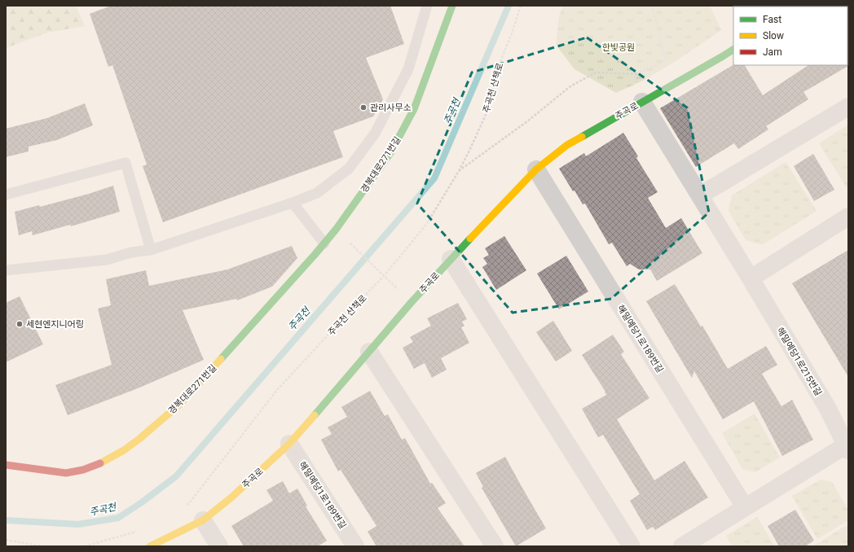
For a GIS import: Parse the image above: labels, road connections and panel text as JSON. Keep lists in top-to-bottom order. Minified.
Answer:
{"streets":{"street":["주곡로","경복대로271번길","해밀예당1로189번길","해밀예당1로215번길"],"path":["주곡천 산책로"]},"crossings":[["주곡로","해밀예당1로189번길"],["주곡로","해밀예당1로215번길"]],"water":["주곡천"],"parks":["한빛공원"],"places":["관리사무소","세현엔지니어링"],"legend":["Fast","Slow","Jam"]}
